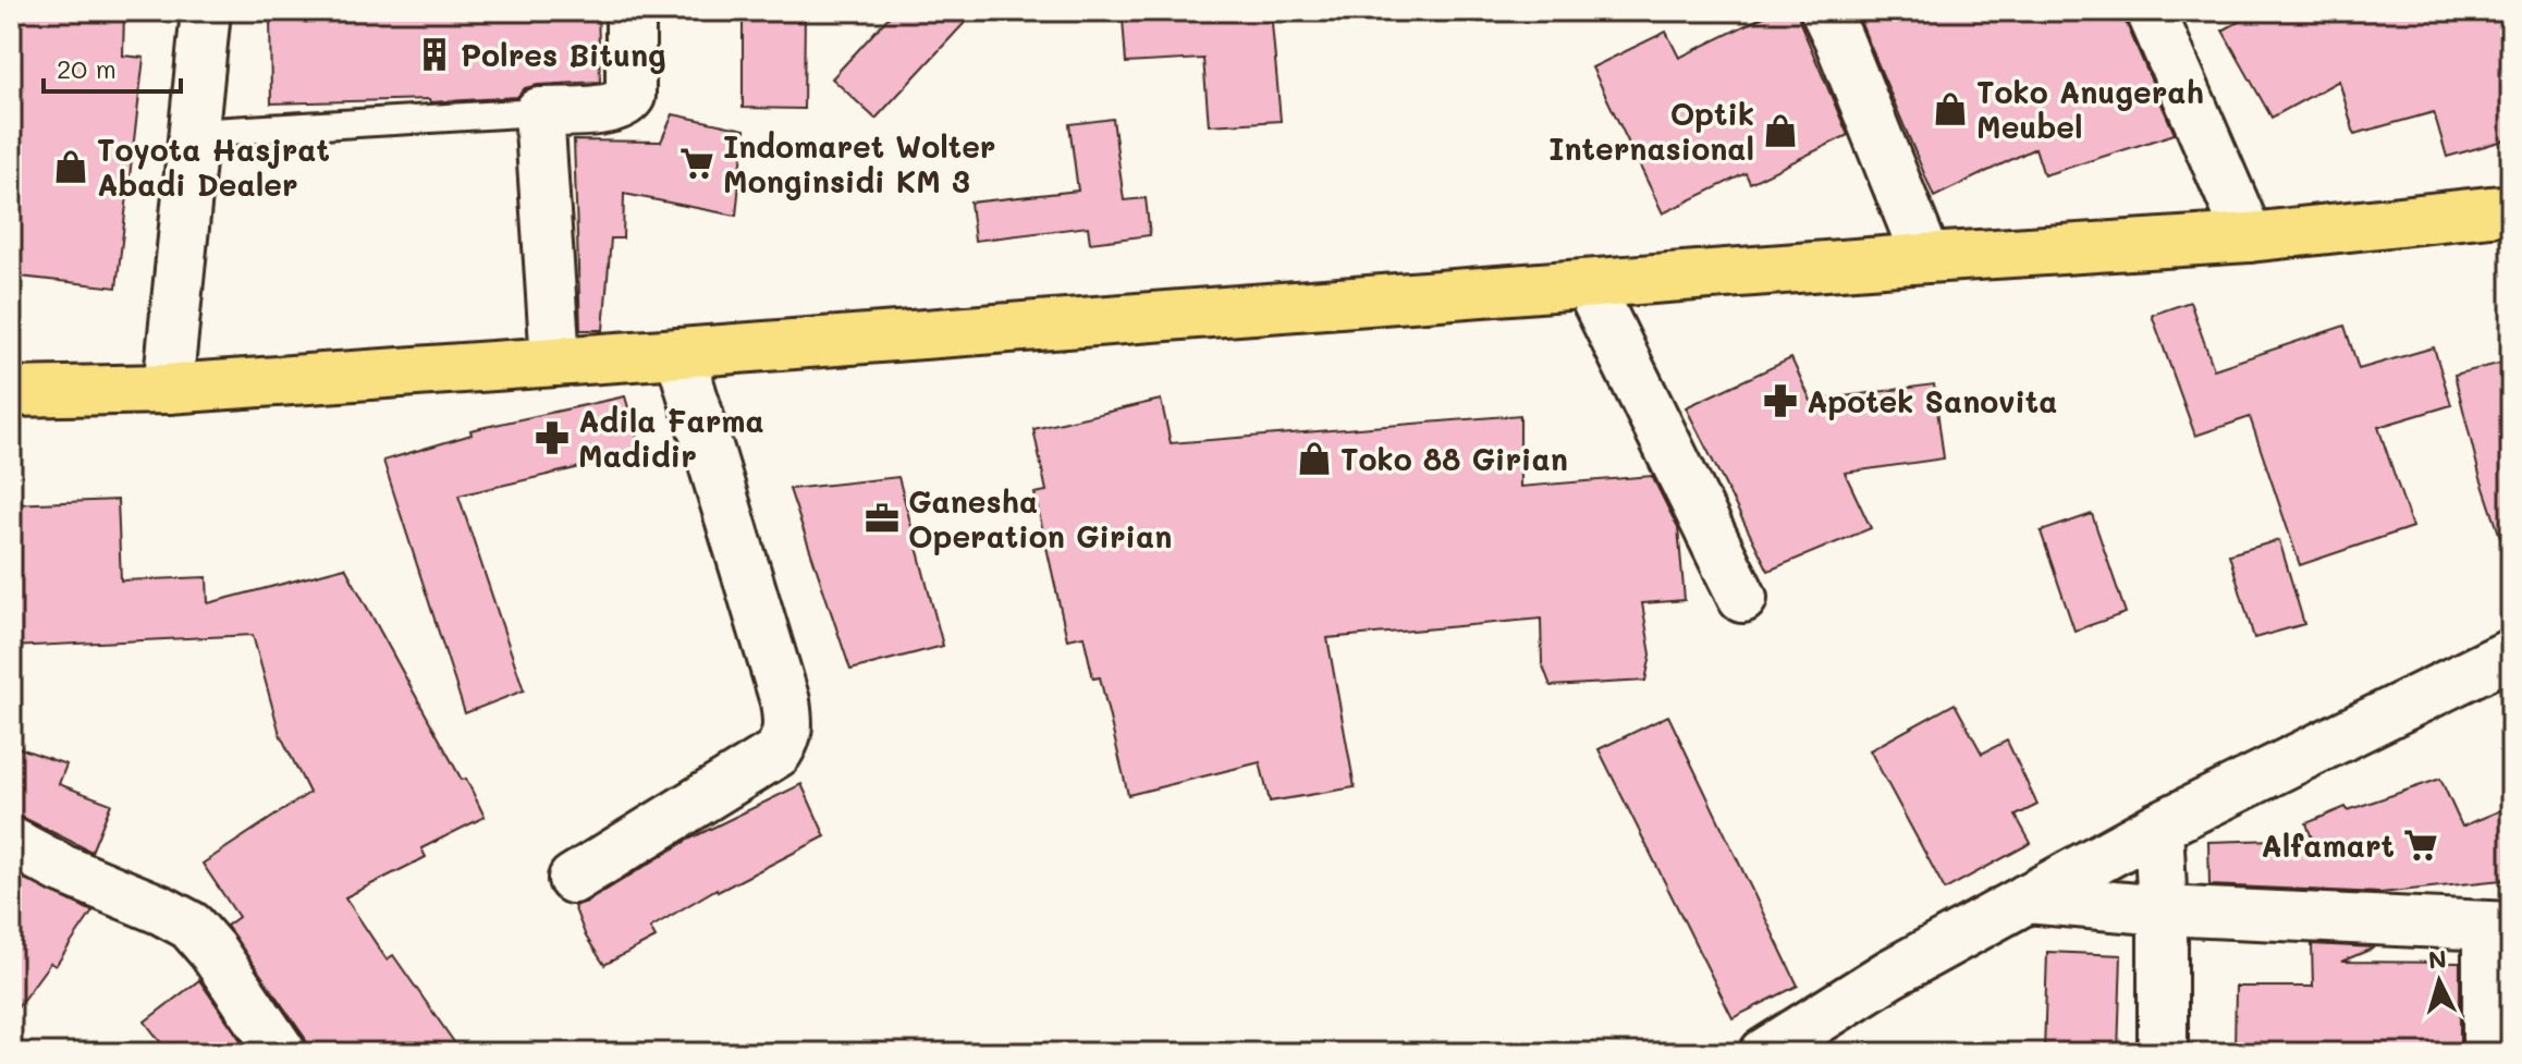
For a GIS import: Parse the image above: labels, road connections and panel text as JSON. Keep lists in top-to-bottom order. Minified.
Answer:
{"places":{"building":["Polres Bitung"],"shop":["Toko Anugerah Meubel","Optik Internasional","Toyota Hasjrat Abadi Dealer","Toko 88 Girian"],"supermarket":["Indomaret Wolter Monginsidi KM 3","Alfamart"],"pharmacy":["Apotek Sanovita","Adila Farma Madidir"],"office":["Ganesha Operation Girian"]},"scale_bar":"20 m","north":"top"}
